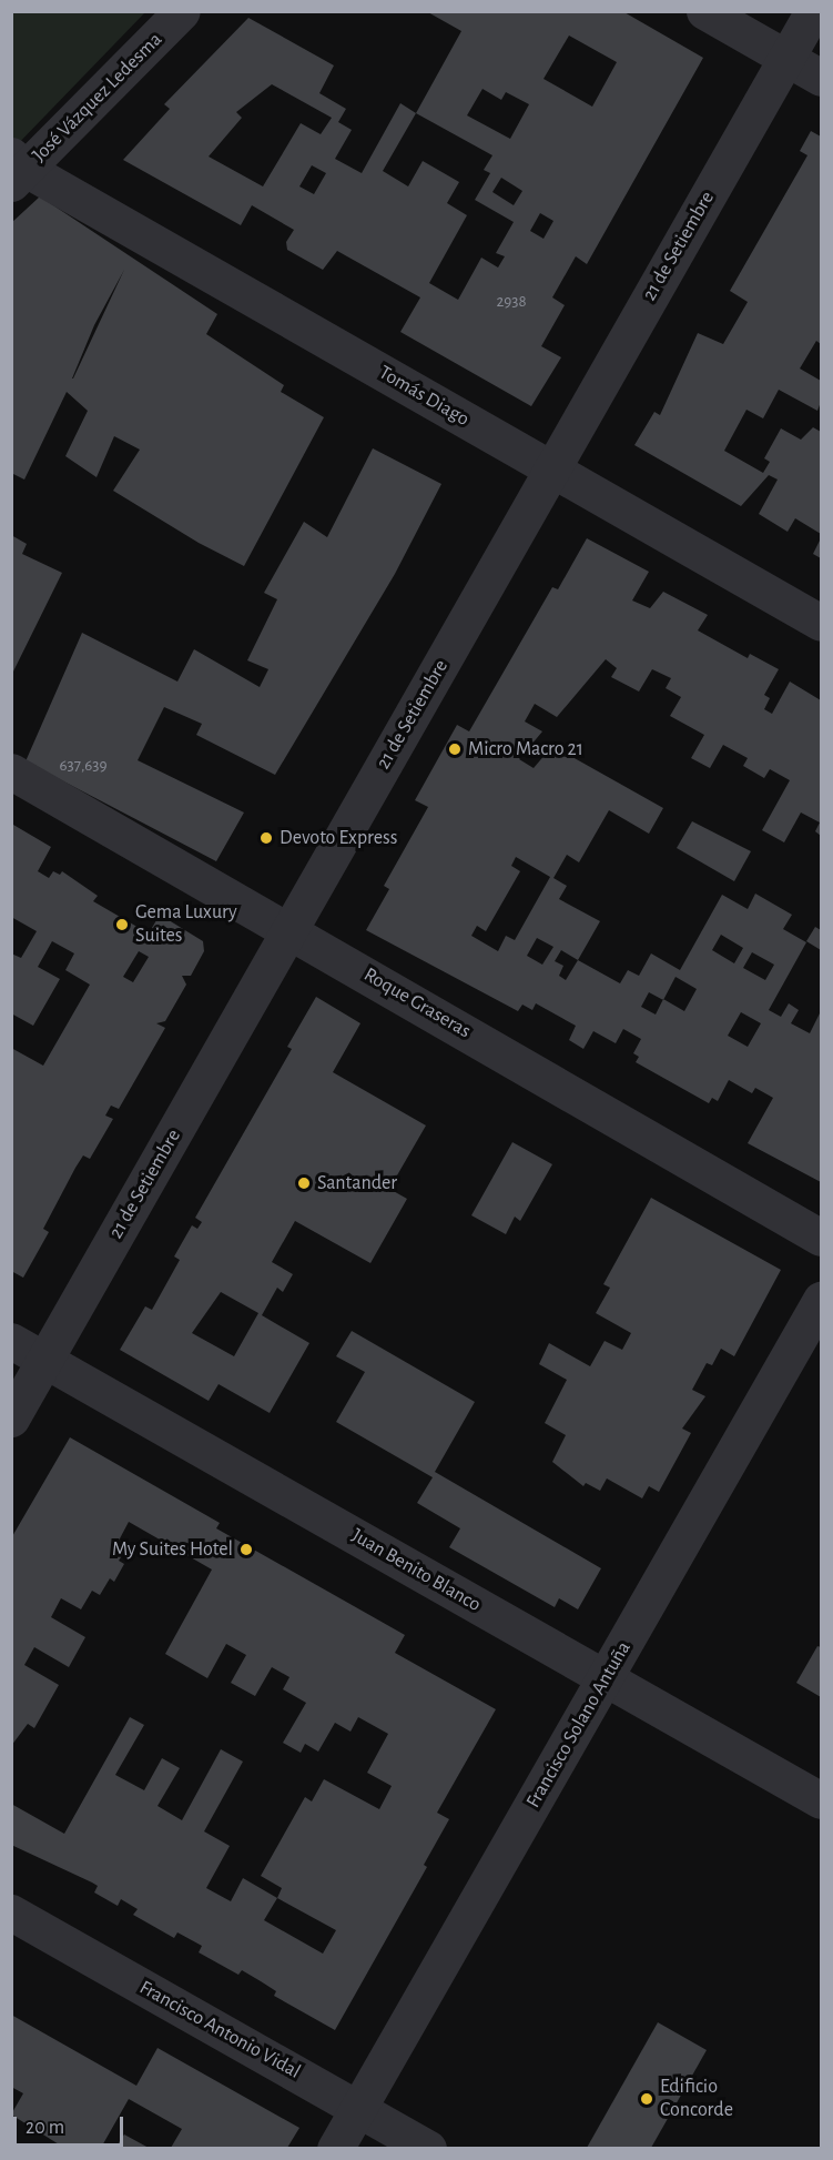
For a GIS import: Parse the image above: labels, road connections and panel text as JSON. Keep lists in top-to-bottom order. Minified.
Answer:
{"streets":{"street":["José Vázquez Ledesma","21 de Setiembre","Tomás Diago","Roque Graseras","Juan Benito Blanco","Francisco Solano Antuña","Francisco Antonio Vidal"]},"crossings":[["José Vázquez Ledesma","Tomás Diago"],["21 de Setiembre","Tomás Diago"],["21 de Setiembre","Roque Graseras"],["21 de Setiembre","Juan Benito Blanco"],["Juan Benito Blanco","Francisco Solano Antuña"],["Francisco Solano Antuña","Francisco Antonio Vidal"]],"places":["Micro Macro 21","Devoto Express","Gema Luxury Suites","Santander","My Suites Hotel","Edificio Concorde"],"house_numbers":["2938","637,639"],"scale_bar":"20 m"}
